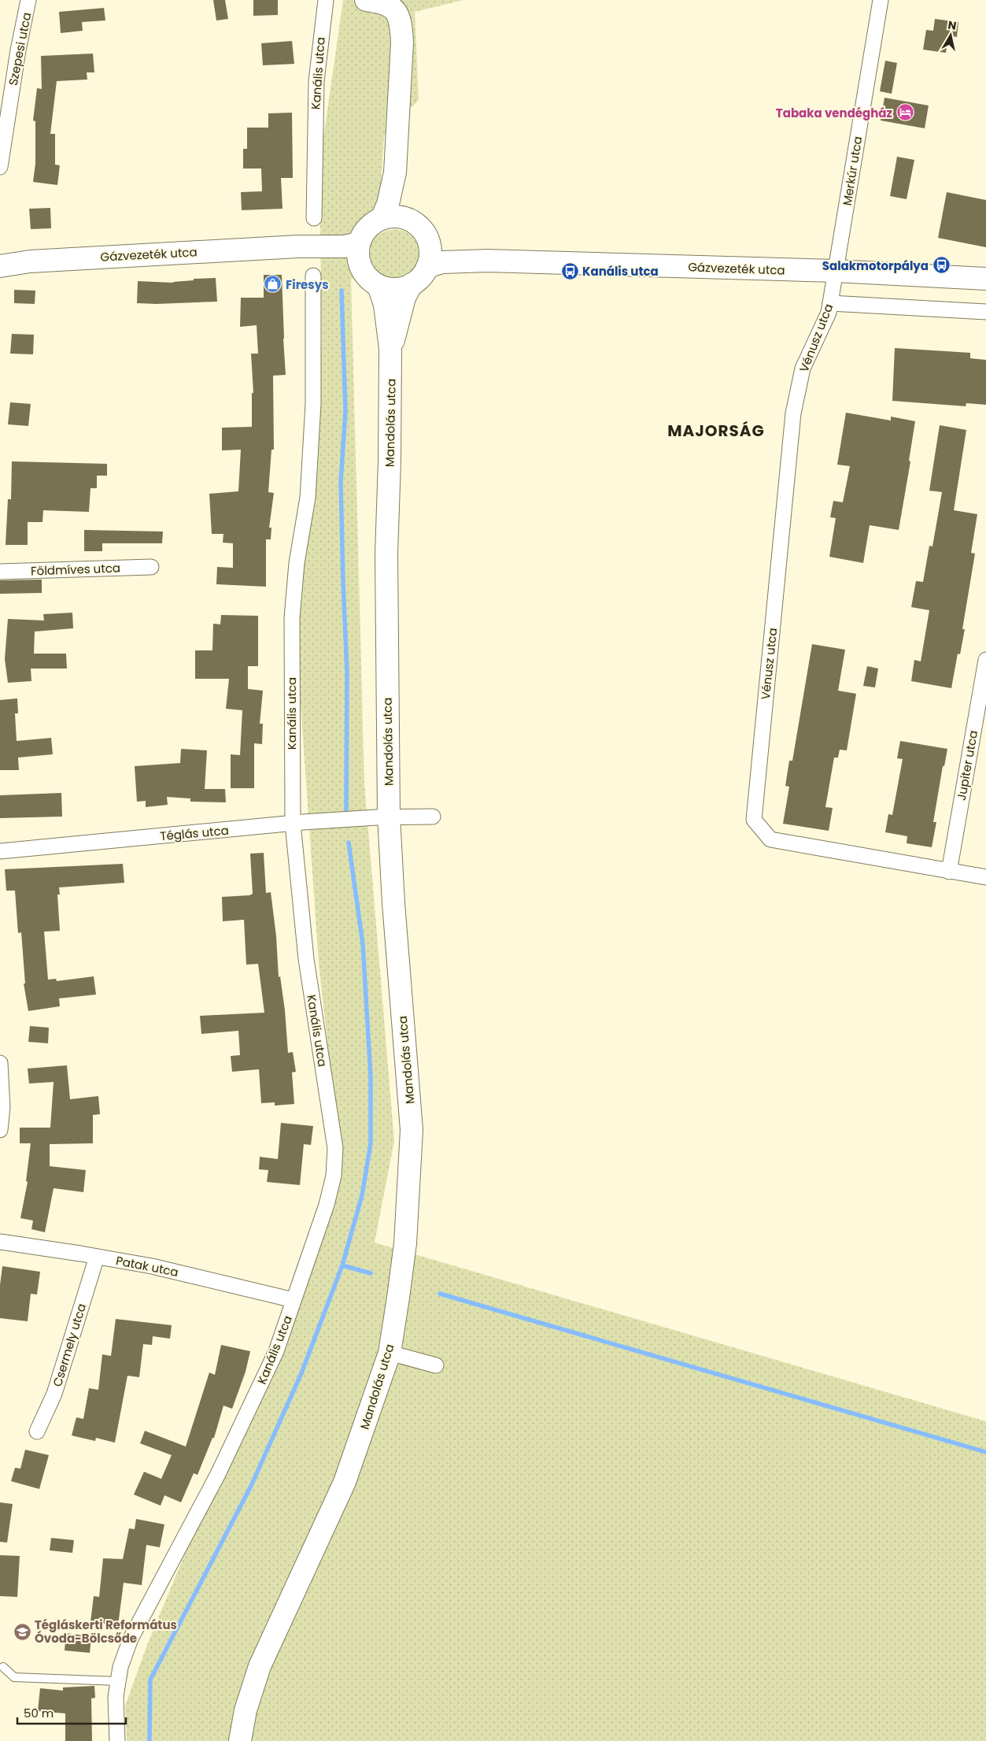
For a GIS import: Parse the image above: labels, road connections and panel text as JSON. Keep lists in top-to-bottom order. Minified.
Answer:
{"streets":{"street":["Szepesi utca","Kanális utca","Merkúr utca","Gázvezeték utca","Vénusz utca","Mandolás utca","Földmíves utca","Jupiter utca","Téglás utca","Patak utca","Csermely utca"]},"crossings":[["Kanális utca","Téglás utca"],["Kanális utca","Patak utca"],["Merkúr utca","Gázvezeték utca"],["Merkúr utca","Vénusz utca"],["Gázvezeték utca","Vénusz utca"],["Gázvezeték utca","Mandolás utca"],["Vénusz utca","Jupiter utca"],["Mandolás utca","Téglás utca"],["Patak utca","Csermely utca"]],"districts":["MAJORSÁG"],"places":{"hotel":["Tabaka vendégház"],"bus stop":["Salakmotorpálya","Kanális utca"],"shop":["Firesys"],"school or university":["Tégláskerti Református Óvoda-Bölcsőde"]},"scale_bar":"50 m","north":"top"}
